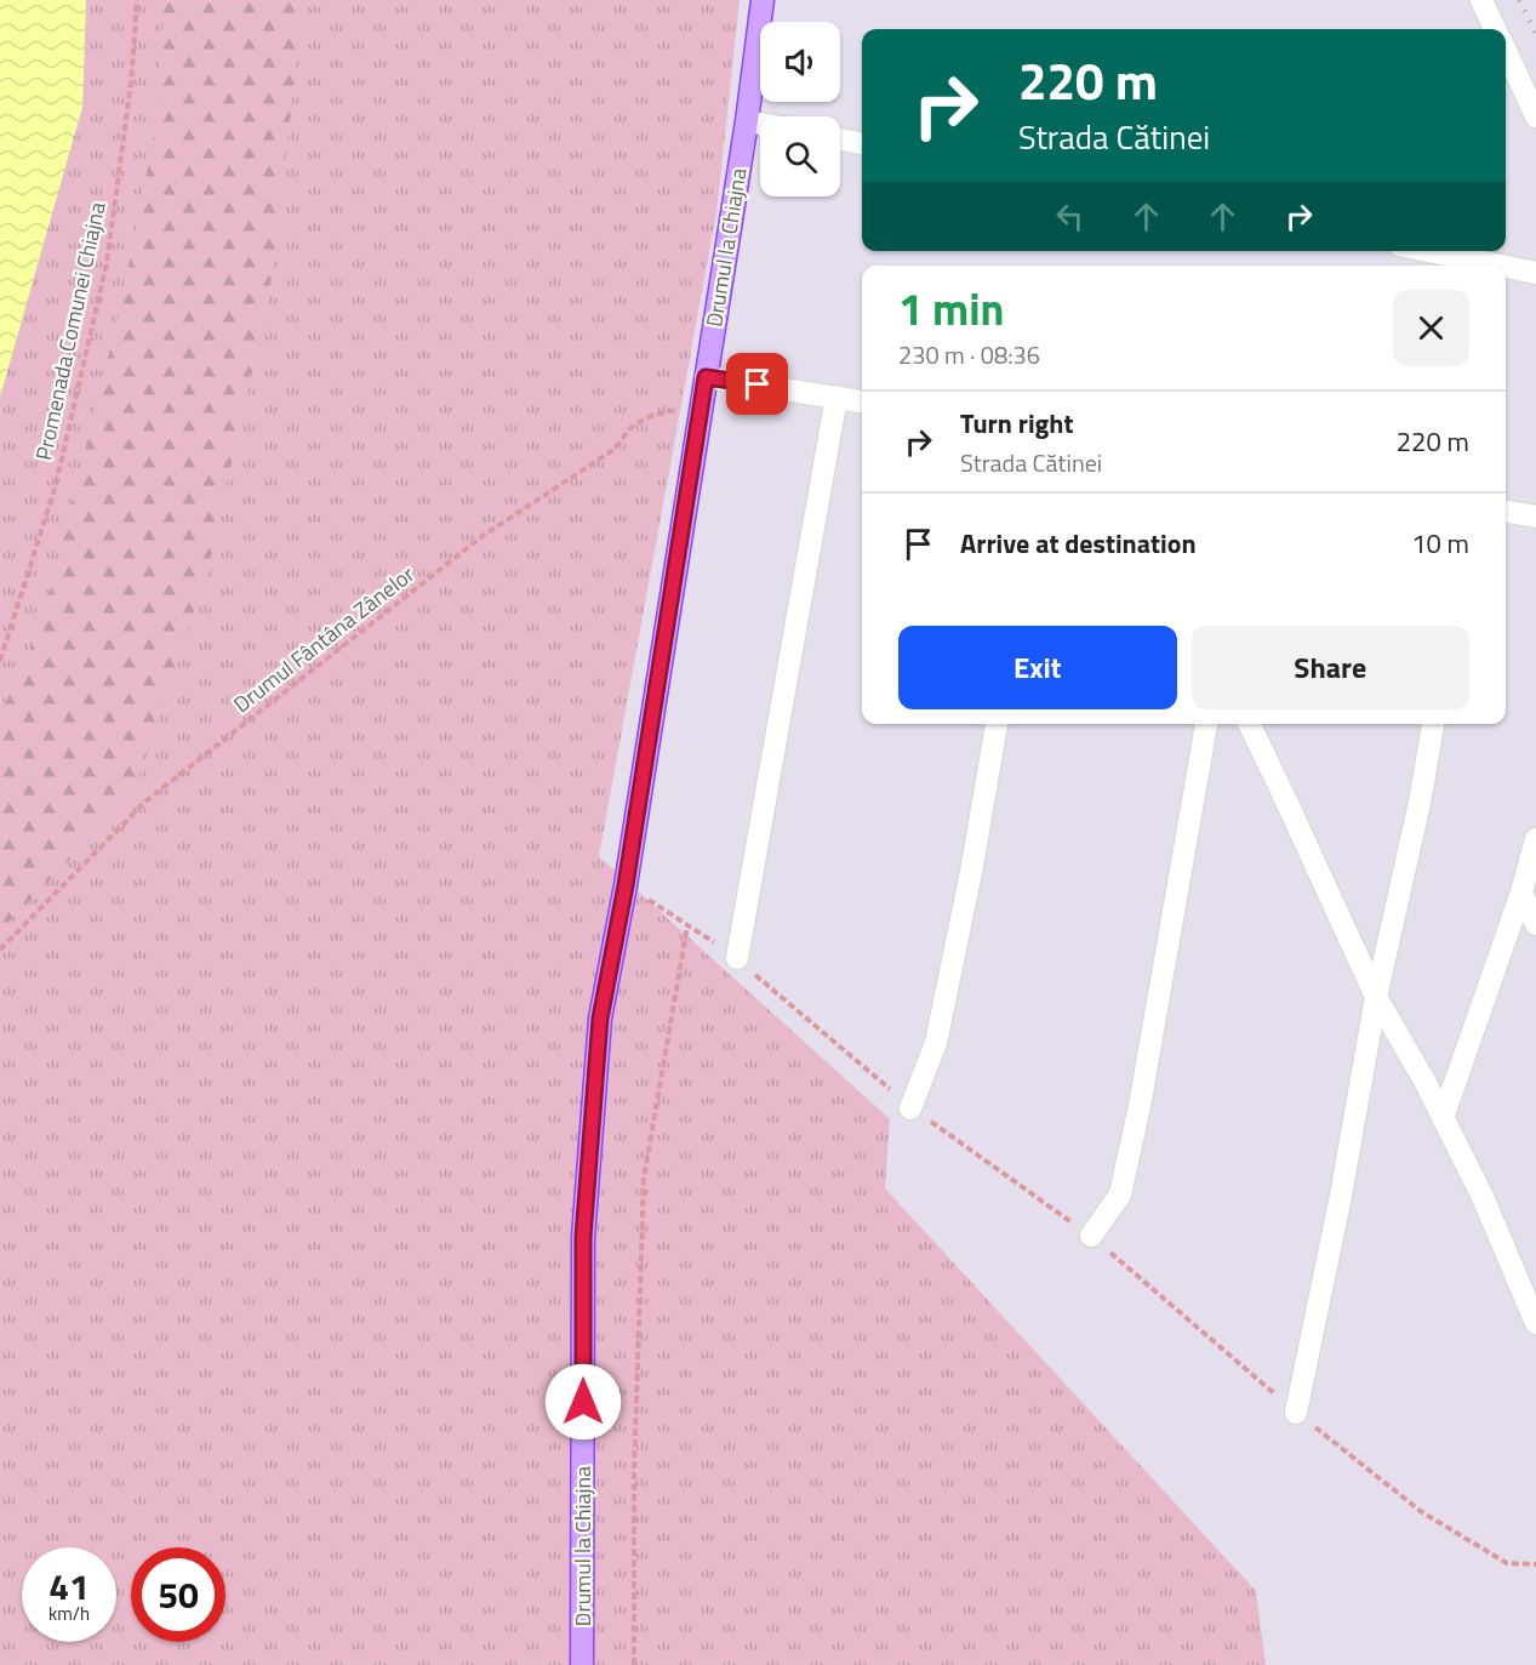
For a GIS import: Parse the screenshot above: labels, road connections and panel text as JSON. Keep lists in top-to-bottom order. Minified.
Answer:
{"streets":{"main road":["Drumul la Chiajna"],"path":["Promenada Comunei Chiajna","Drumul Fântâna Zânelor"]},"crossings":[["Drumul la Chiajna","Drumul Fântâna Zânelor"]],"page":{"turn":["220 m","Strada Cătinei"],"heading":["1 min","230 m · 08:36"],"list":[{"name":"Turn right","note":"Strada Cătinei","value":"220 m"},{"name":"Arrive at destination","value":"10 m"}],"buttons":["Exit","Share"],"speed":"41 km/h","limit":"50"}}
